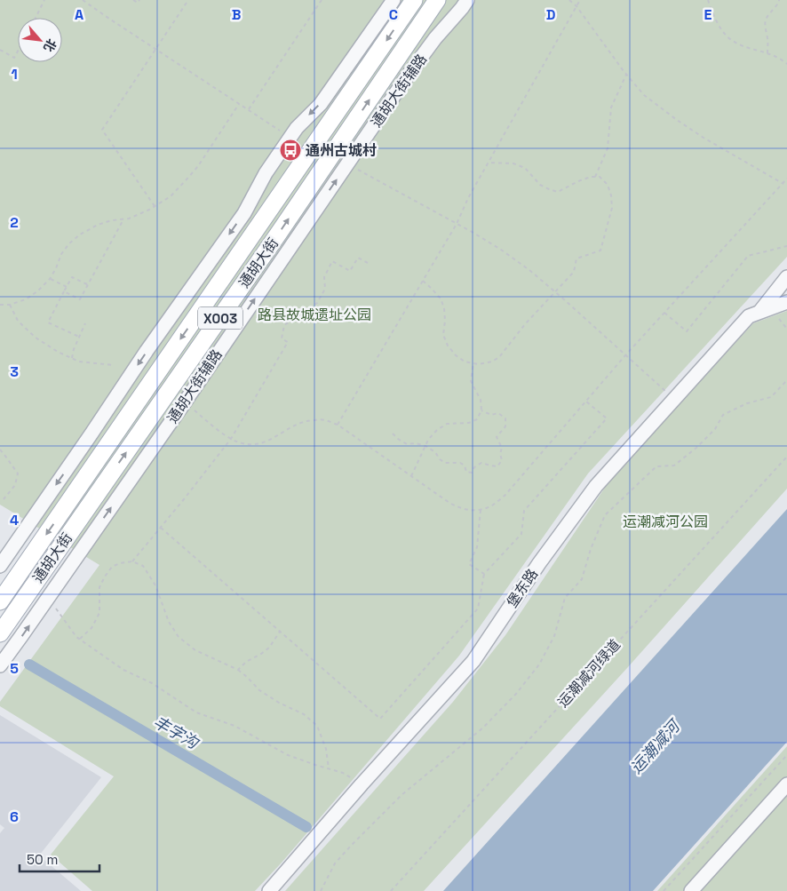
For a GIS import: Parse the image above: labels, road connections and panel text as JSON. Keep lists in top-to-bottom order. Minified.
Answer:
{"streets":{"main road":["通胡大街","X003"],"street":["通胡大街辅路","堡东路"],"path":["运潮减河绿道"]},"water":["丰字沟","运潮减河"],"parks":["路县故城遗址公园","运潮减河公园"],"places":{"bus stop":["通州古城村"]},"scale_bar":"50 m","north":"bottom right","grid":{"columns":["A","B","C","D","E"],"rows":["1","2","3","4","5","6"]}}
